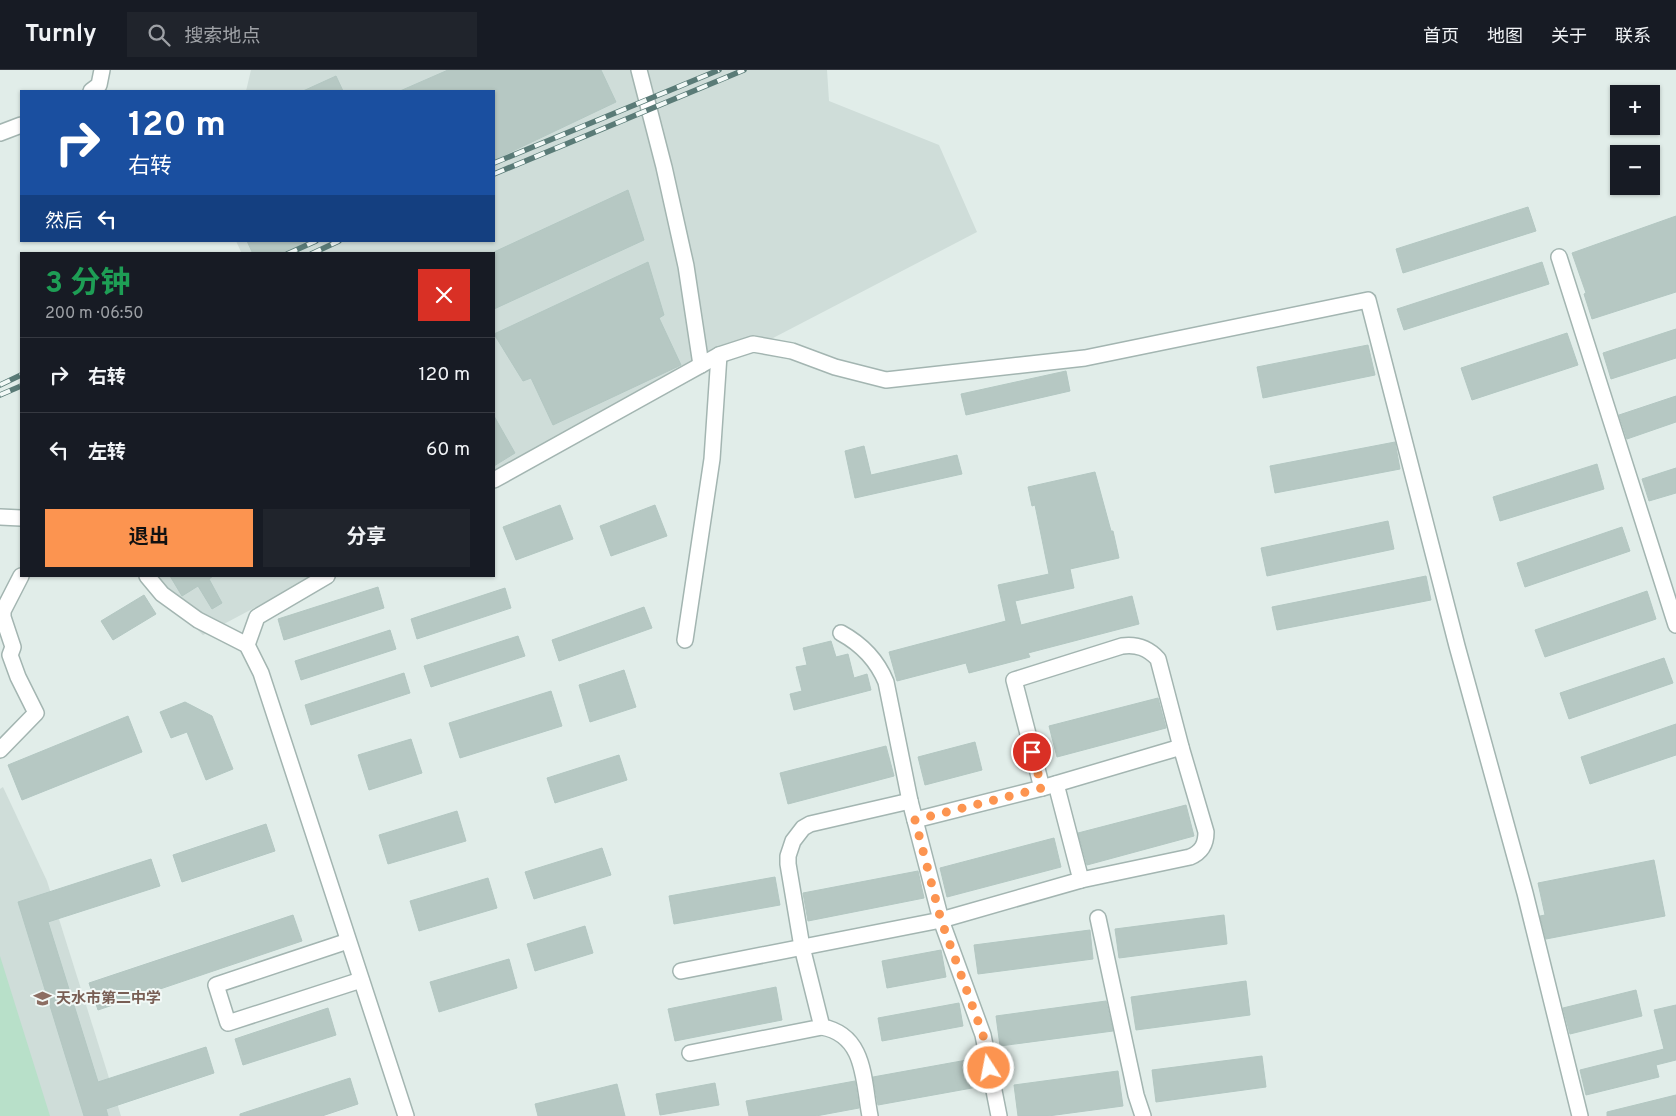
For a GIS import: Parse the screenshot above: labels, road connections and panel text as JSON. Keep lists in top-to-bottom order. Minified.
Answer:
{"places":{"school or university":["天水市第二中学"]},"page":{"header":"Turnly","search":"搜索地点","nav":["首页","地图","关于","联系"],"map_buttons":["+","−"],"turn":["120 m","右转"],"then":"然后","heading":["3 分钟","200 m · 06:50"],"list":[{"name":"右转","value":"120 m"},{"name":"左转","value":"60 m"}],"buttons":["退出","分享"]}}
